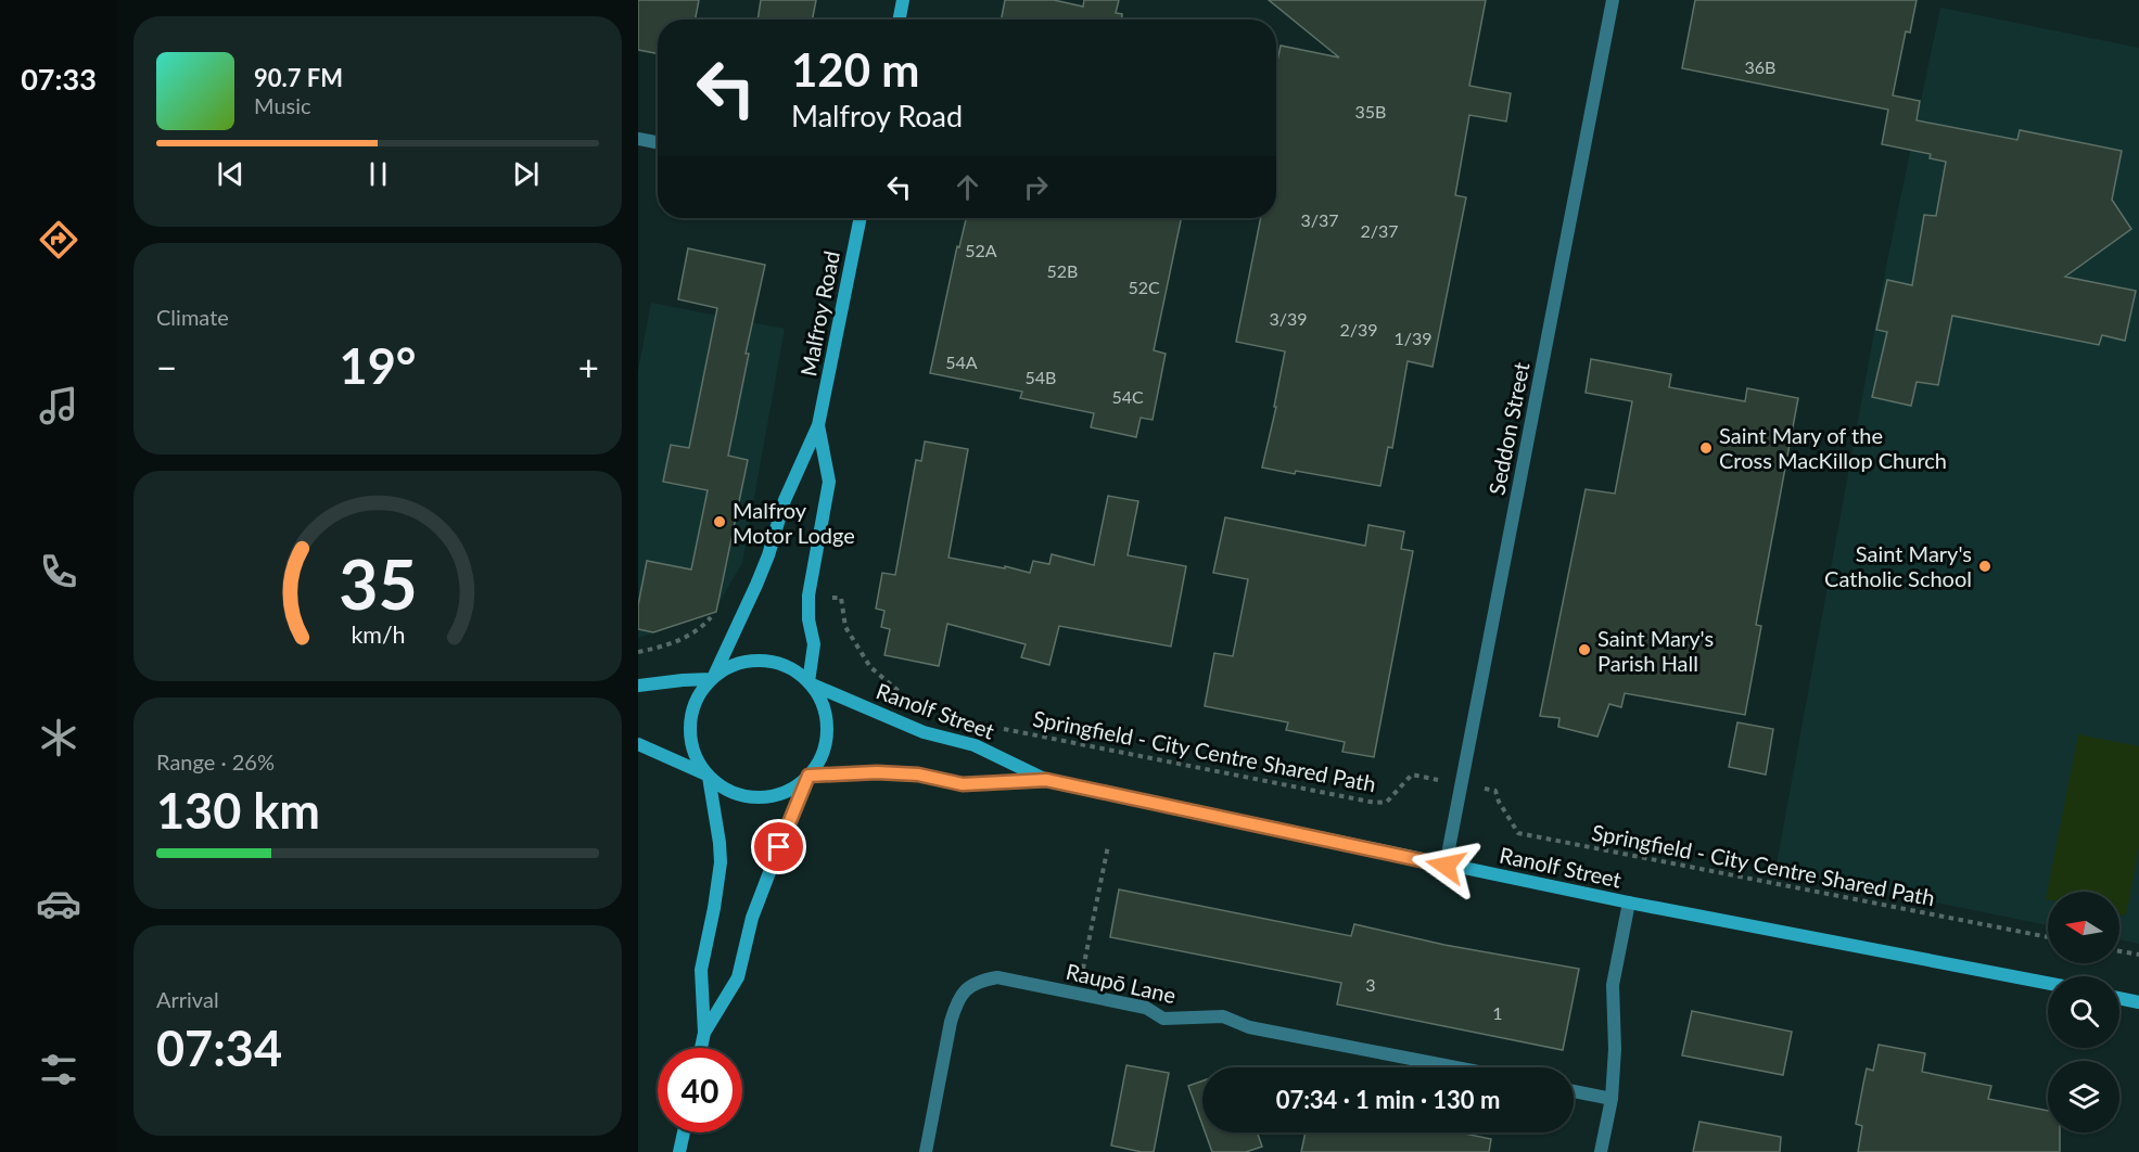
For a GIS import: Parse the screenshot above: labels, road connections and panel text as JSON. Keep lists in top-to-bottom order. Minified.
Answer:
{"streets":{"main road":["Malfroy Road","Ranolf Street"],"street":["Seddon Street","Raupō Lane"],"path":["Springfield - City Centre Shared Path"]},"crossings":[["Malfroy Road","Ranolf Street"],["Seddon Street","Ranolf Street"]],"places":["Saint Mary of the Cross MacKillop Church","Malfroy Motor Lodge","Saint Mary's Catholic School","Saint Mary's Parish Hall"],"house_numbers":["36B","35B","3/37","2/37","52A","52B","52C","3/39","2/39","1/39","54A","54B","54C","3","1"],"north":"left","page":{"tabs":"07:33","turn":["120 m","Malfroy Road"],"song":["90.7 FM","Music"],"tile":["Climate",["Range · 26%","130 km"],["Arrival","07:34"]],"heat":["−","19°","+"],"limit":"40","trip":"07:34 · 1 min · 130 m","gauge":["35","km/h"]}}
